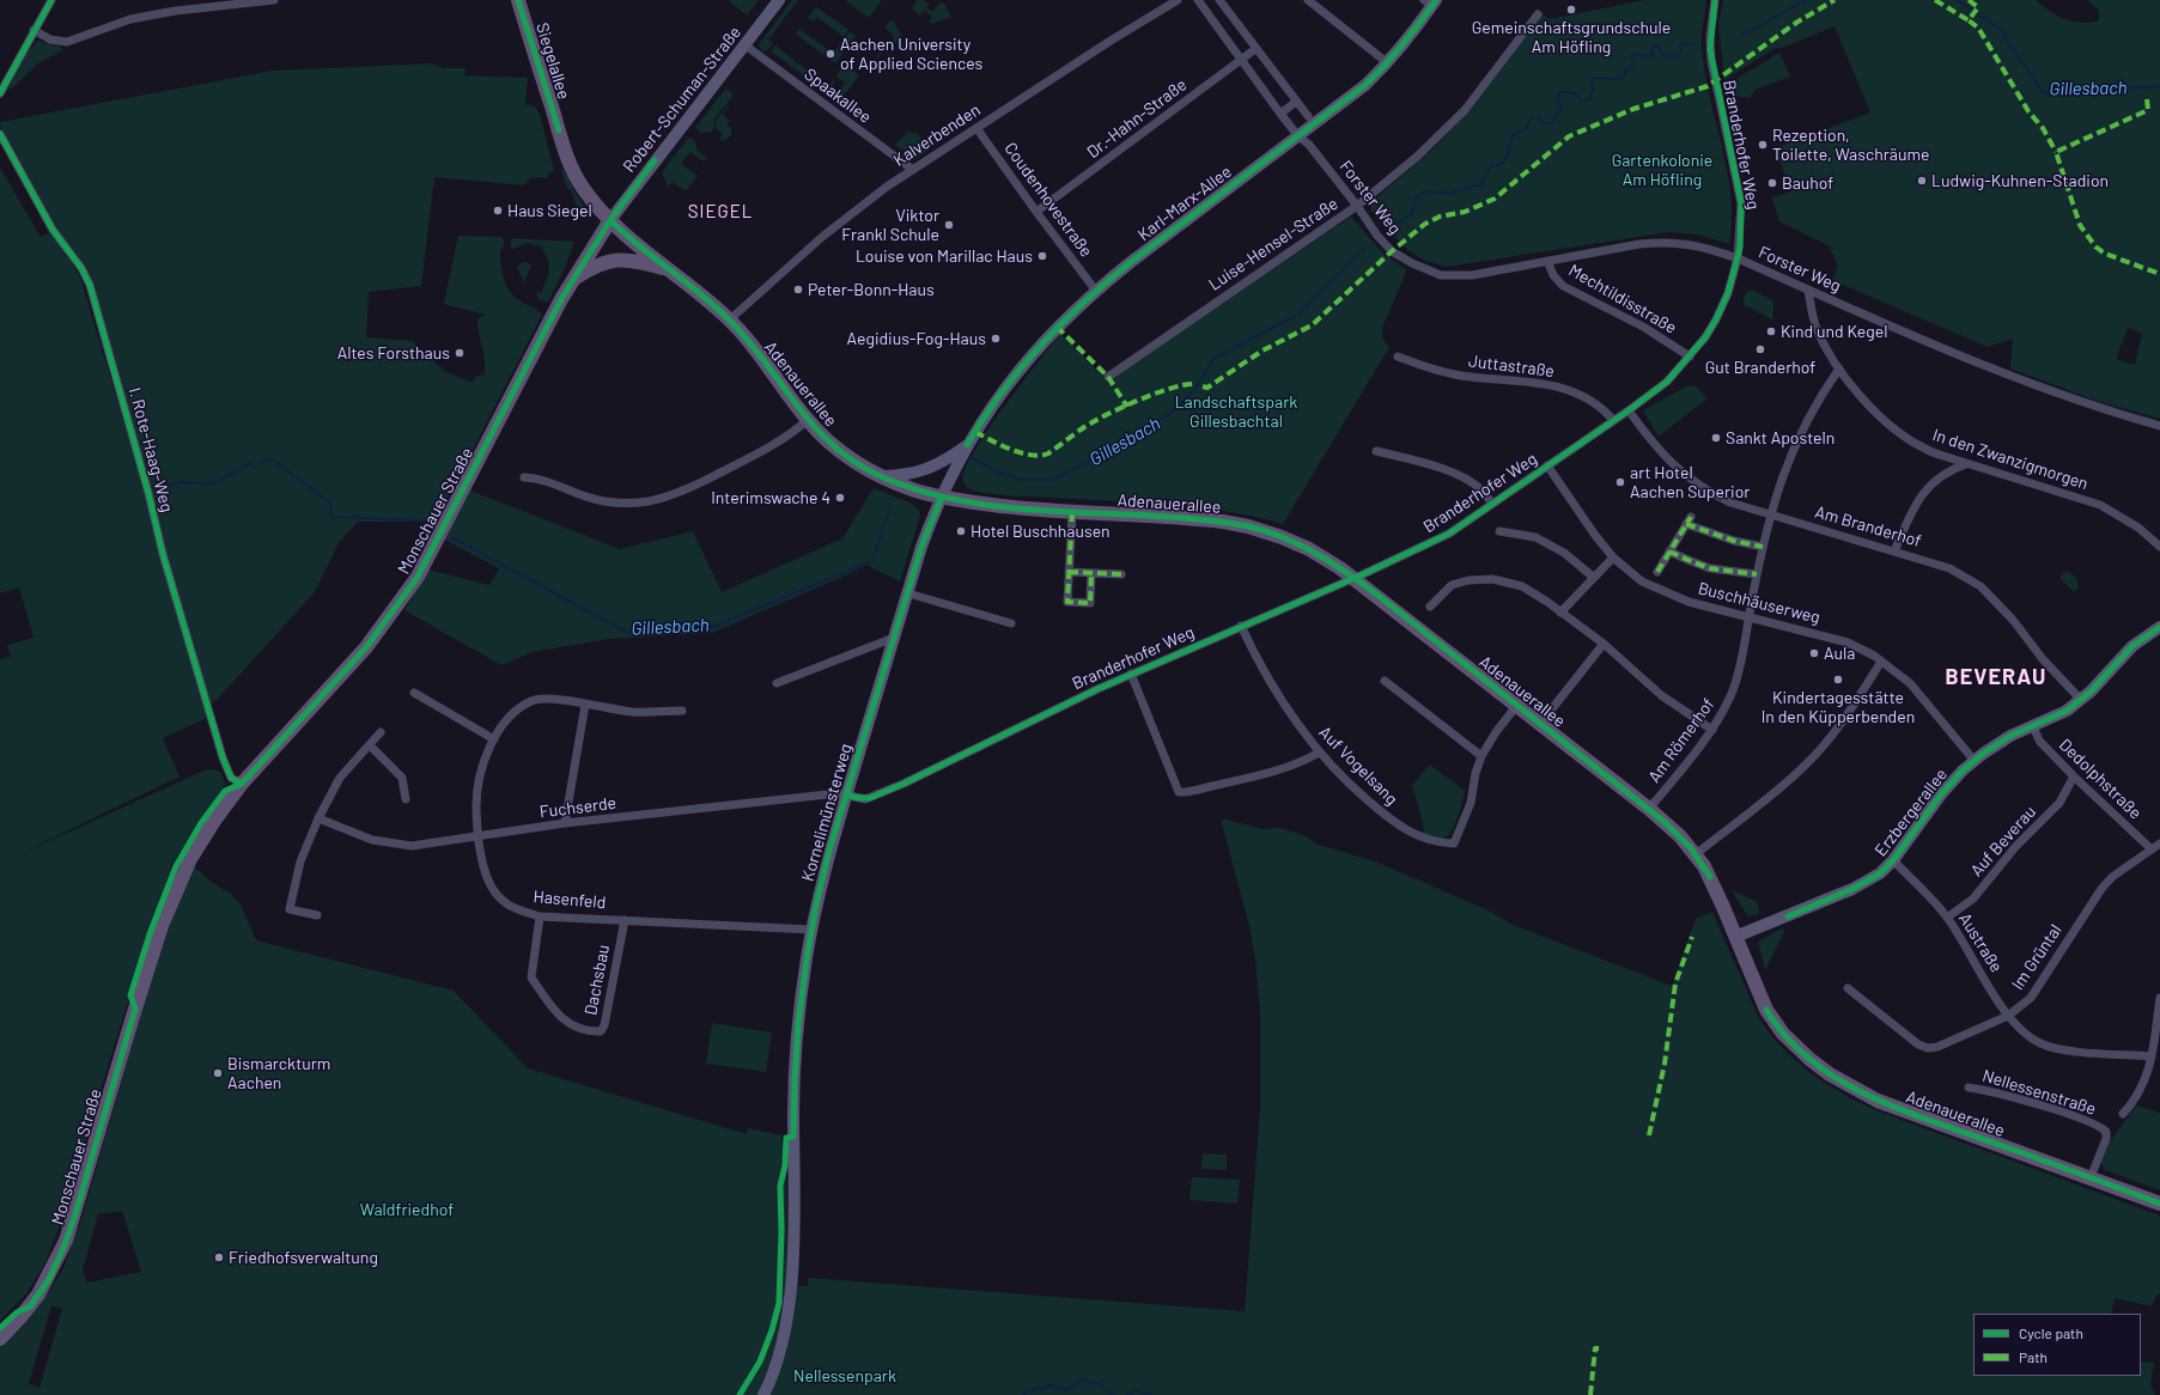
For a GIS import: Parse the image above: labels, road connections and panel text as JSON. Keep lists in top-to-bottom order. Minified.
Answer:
{"streets":{"main road":["Siegelallee","Adenauerallee","Monschauer Straße"],"street":["Spaakallee","Robert-Schuman-Straße","Dr.-Hahn-Straße","Kalverbenden","Branderhofer Weg","Forster Weg","Coudenhovestraße","Karl-Marx-Allee","Luise-Hensel-Straße","Mechtildisstraße","Juttastraße","I. Rote-Haag-Weg","In den Zwanzigmorgen","Am Branderhof","Buschhäuserweg","Am Römerhof","Auf Vogelsang","Dedolphstraße","Fuchserde","Kornelimünsterweg","Erzbergerallee","Auf Beverau","Hasenfeld","Austraße","Im Grüntal","Dachsbau","Nellessenstraße"]},"crossings":[["Siegelallee","Robert-Schuman-Straße"],["Siegelallee","Adenauerallee"],["Siegelallee","Monschauer Straße"],["Spaakallee","Robert-Schuman-Straße"],["Spaakallee","Kalverbenden"],["Robert-Schuman-Straße","Adenauerallee"],["Robert-Schuman-Straße","Monschauer Straße"],["Dr.-Hahn-Straße","Forster Weg"],["Dr.-Hahn-Straße","Coudenhovestraße"],["Kalverbenden","Coudenhovestraße"],["Kalverbenden","Adenauerallee"],["Branderhofer Weg","Forster Weg"],["Branderhofer Weg","Mechtildisstraße"],["Branderhofer Weg","Juttastraße"],["Branderhofer Weg","Adenauerallee"],["Branderhofer Weg","Am Branderhof"],["Branderhofer Weg","Buschhäuserweg"],["Branderhofer Weg","Auf Vogelsang"],["Branderhofer Weg","Fuchserde"],["Branderhofer Weg","Kornelimünsterweg"],["Forster Weg","Karl-Marx-Allee"],["Forster Weg","Luise-Hensel-Straße"],["Forster Weg","Mechtildisstraße"],["Forster Weg","In den Zwanzigmorgen"],["Coudenhovestraße","Karl-Marx-Allee"],["Karl-Marx-Allee","Adenauerallee"],["Karl-Marx-Allee","Kornelimünsterweg"],["Adenauerallee","Monschauer Straße"],["Adenauerallee","Am Römerhof"],["Adenauerallee","Kornelimünsterweg"],["Adenauerallee","Erzbergerallee"],["Adenauerallee","Nellessenstraße"],["I. Rote-Haag-Weg","Monschauer Straße"],["In den Zwanzigmorgen","Am Römerhof"],["Am Branderhof","Am Römerhof"],["Am Branderhof","Erzbergerallee"],["Buschhäuserweg","Am Römerhof"],["Buschhäuserweg","Erzbergerallee"],["Dedolphstraße","Erzbergerallee"],["Dedolphstraße","Auf Beverau"],["Dedolphstraße","Im Grüntal"],["Fuchserde","Kornelimünsterweg"],["Fuchserde","Hasenfeld"],["Kornelimünsterweg","Hasenfeld"],["Erzbergerallee","Austraße"],["Auf Beverau","Austraße"],["Hasenfeld","Dachsbau"],["Austraße","Im Grüntal"]],"districts":["SIEGEL","BEVERAU"],"water":["Gillesbach"],"parks":["Gartenkolonie Am Höfling","Landschaftspark Gillesbachtal","Waldfriedhof","Nellessenpark"],"places":["Gemeinschaftsgrundschule Am Höfling","Aachen University of Applied Sciences","Rezeption, Toilette, Waschräume","Ludwig-Kuhnen-Stadion","Bauhof","Haus Siegel","Viktor Frankl Schule","Louise von Marillac Haus","Peter-Bonn-Haus","Kind und Kegel","Aegidius-Fog-Haus","Gut Branderhof","Altes Forsthaus","Sankt Aposteln","art Hotel Aachen Superior","Interimswache 4","Hotel Buschhausen","Aula","Kindertagesstätte In den Küpperbenden","Bismarckturm Aachen","Friedhofsverwaltung"],"legend":["Cycle path","Path"]}
